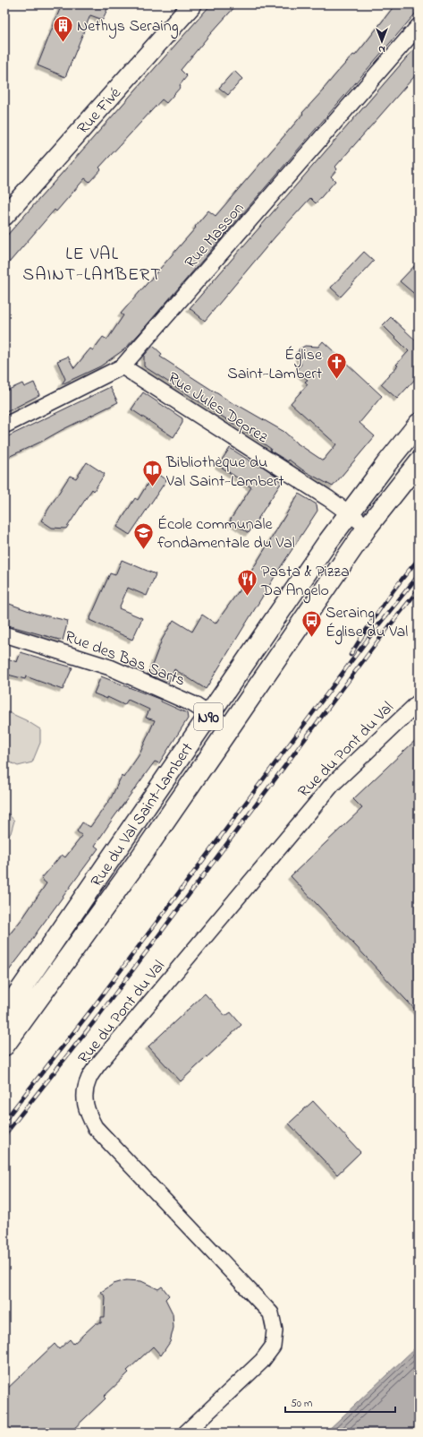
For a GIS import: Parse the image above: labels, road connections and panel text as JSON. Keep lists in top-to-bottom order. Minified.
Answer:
{"streets":{"main road":["N90","Rue du Val Saint-Lambert"],"street":["Rue Fivé","Rue Masson","Rue Jules Deprez","Rue des Bas Sarts","Rue du Pont du Val"]},"crossings":[["Rue Masson","Rue Jules Deprez"],["Rue Jules Deprez","Rue du Val Saint-Lambert"],["Rue des Bas Sarts","Rue du Val Saint-Lambert"]],"districts":["LE VAL SAINT-LAMBERT"],"places":{"building":["Nethys Seraing"],"church":["Église Saint-Lambert"],"library":["Bibliothèque du Val Saint-Lambert"],"school or university":["École communale fondamentale du Val"],"restaurant":["Pasta & Pizza Da Angelo"],"bus stop":["Seraing Église du Val"]},"scale_bar":"50 m","north":"bottom"}
